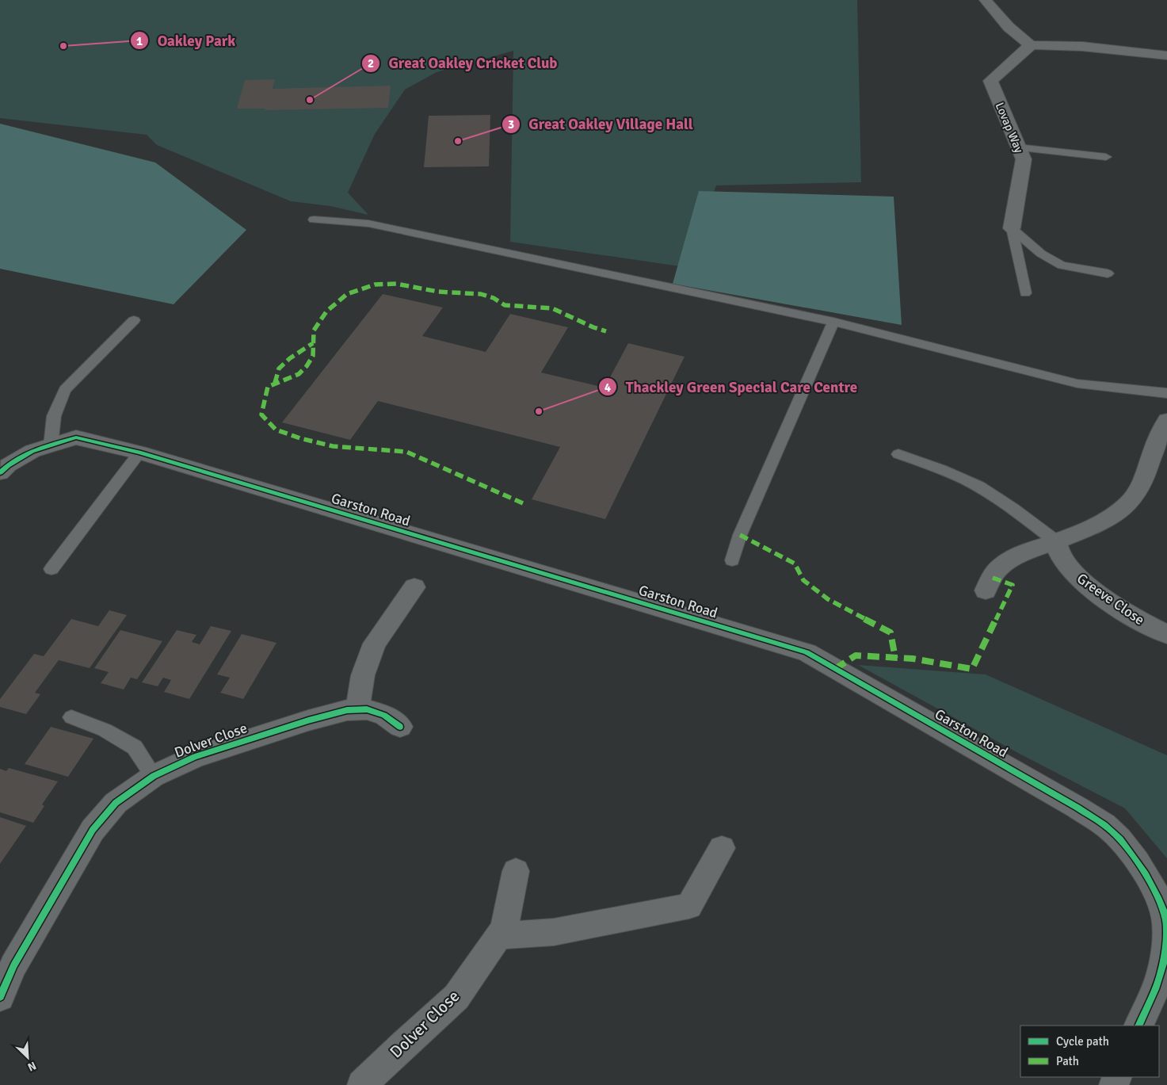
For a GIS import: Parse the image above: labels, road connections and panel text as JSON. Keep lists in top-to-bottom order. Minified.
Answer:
{"streets":{"street":["Lovap Way","Garston Road","Greeve Close","Dolver Close"]},"places":["Oakley Park","Great Oakley Cricket Club","Great Oakley Village Hall","Thackley Green Special Care Centre"],"legend":["Cycle path","Path"],"north":"bottom right"}
